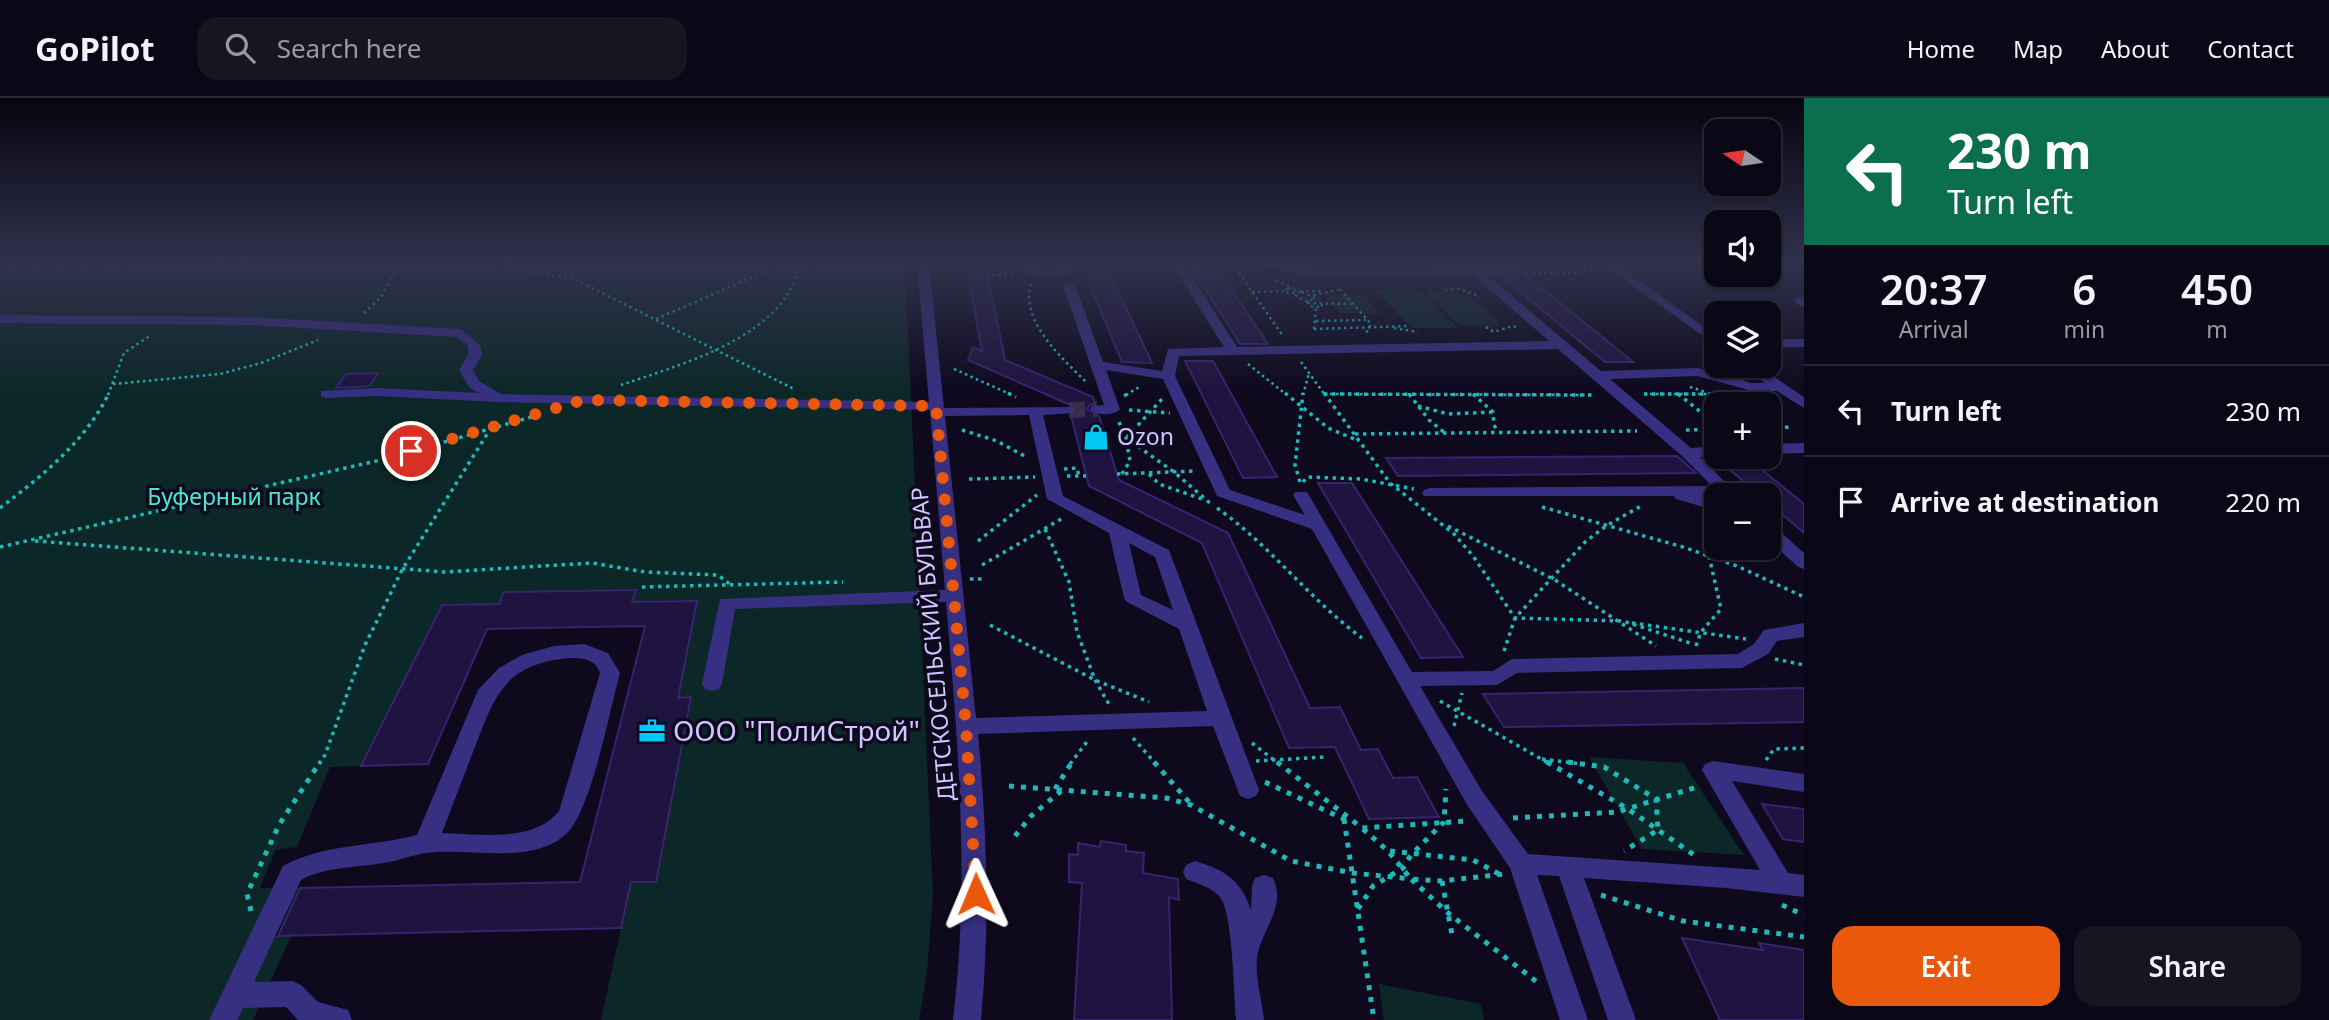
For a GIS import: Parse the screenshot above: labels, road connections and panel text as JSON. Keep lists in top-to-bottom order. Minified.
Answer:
{"streets":{"street":["ДЕТСКОСЕЛЬСКИЙ БУЛЬВАР"]},"parks":["Буферный парк"],"places":{"shop":["Ozon"],"office":["ООО \"ПолиСтрой\""]},"north":"left","page":{"header":"GoPilot","search":"Search here","nav":["Home","Map","About","Contact"],"turn":["230 m","Turn left"],"map_buttons":["+","−"],"eta":["20:37","Arrival","6","min","450","m"],"list":[{"name":"Turn left","value":"230 m"},{"name":"Arrive at destination","value":"220 m"}],"buttons":["Exit","Share"]}}
